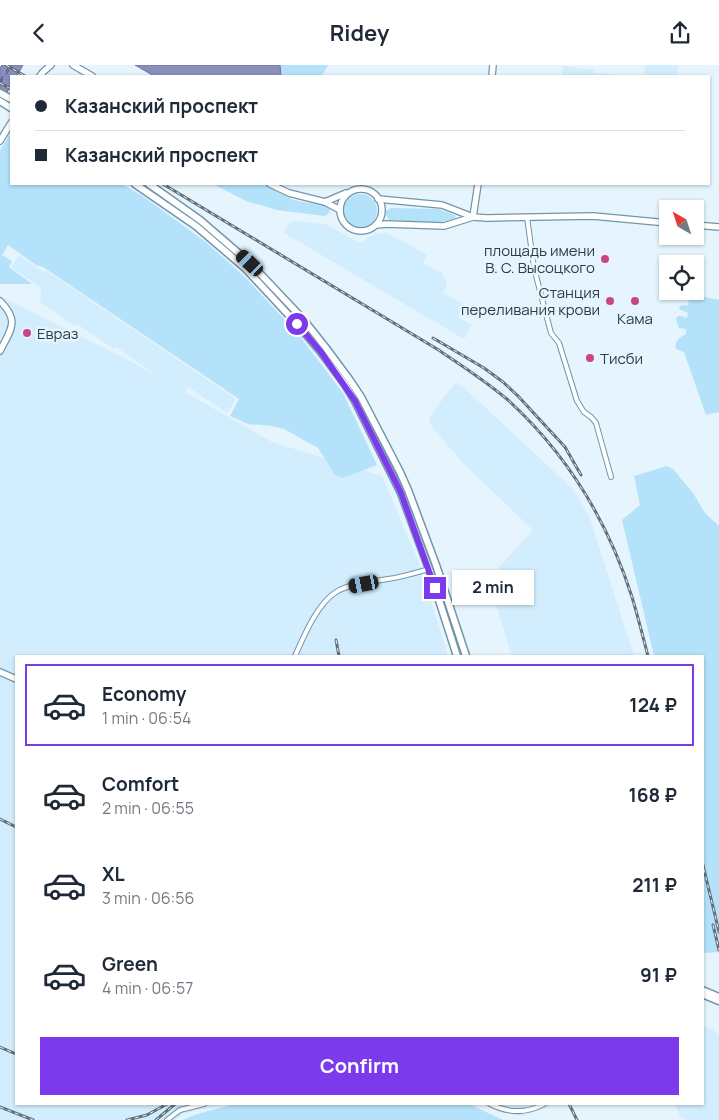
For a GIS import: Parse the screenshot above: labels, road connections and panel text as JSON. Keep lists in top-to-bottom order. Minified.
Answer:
{"places":["площадь имени В. С. Высоцкого","Станция переливания крови","Кама","Евраз","Тисби"],"north":"top left","page":{"header":"Ridey","banner":["Казанский проспект","Казанский проспект"],"bubble":"2 min","list":[{"name":"Economy","note":"1 min · 06:54","value":"124 ₽"},{"name":"Comfort","note":"2 min · 06:55","value":"168 ₽"},{"name":"XL","note":"3 min · 06:56","value":"211 ₽"},{"name":"Green","note":"4 min · 06:57","value":"91 ₽"}],"buttons":"Confirm"}}
